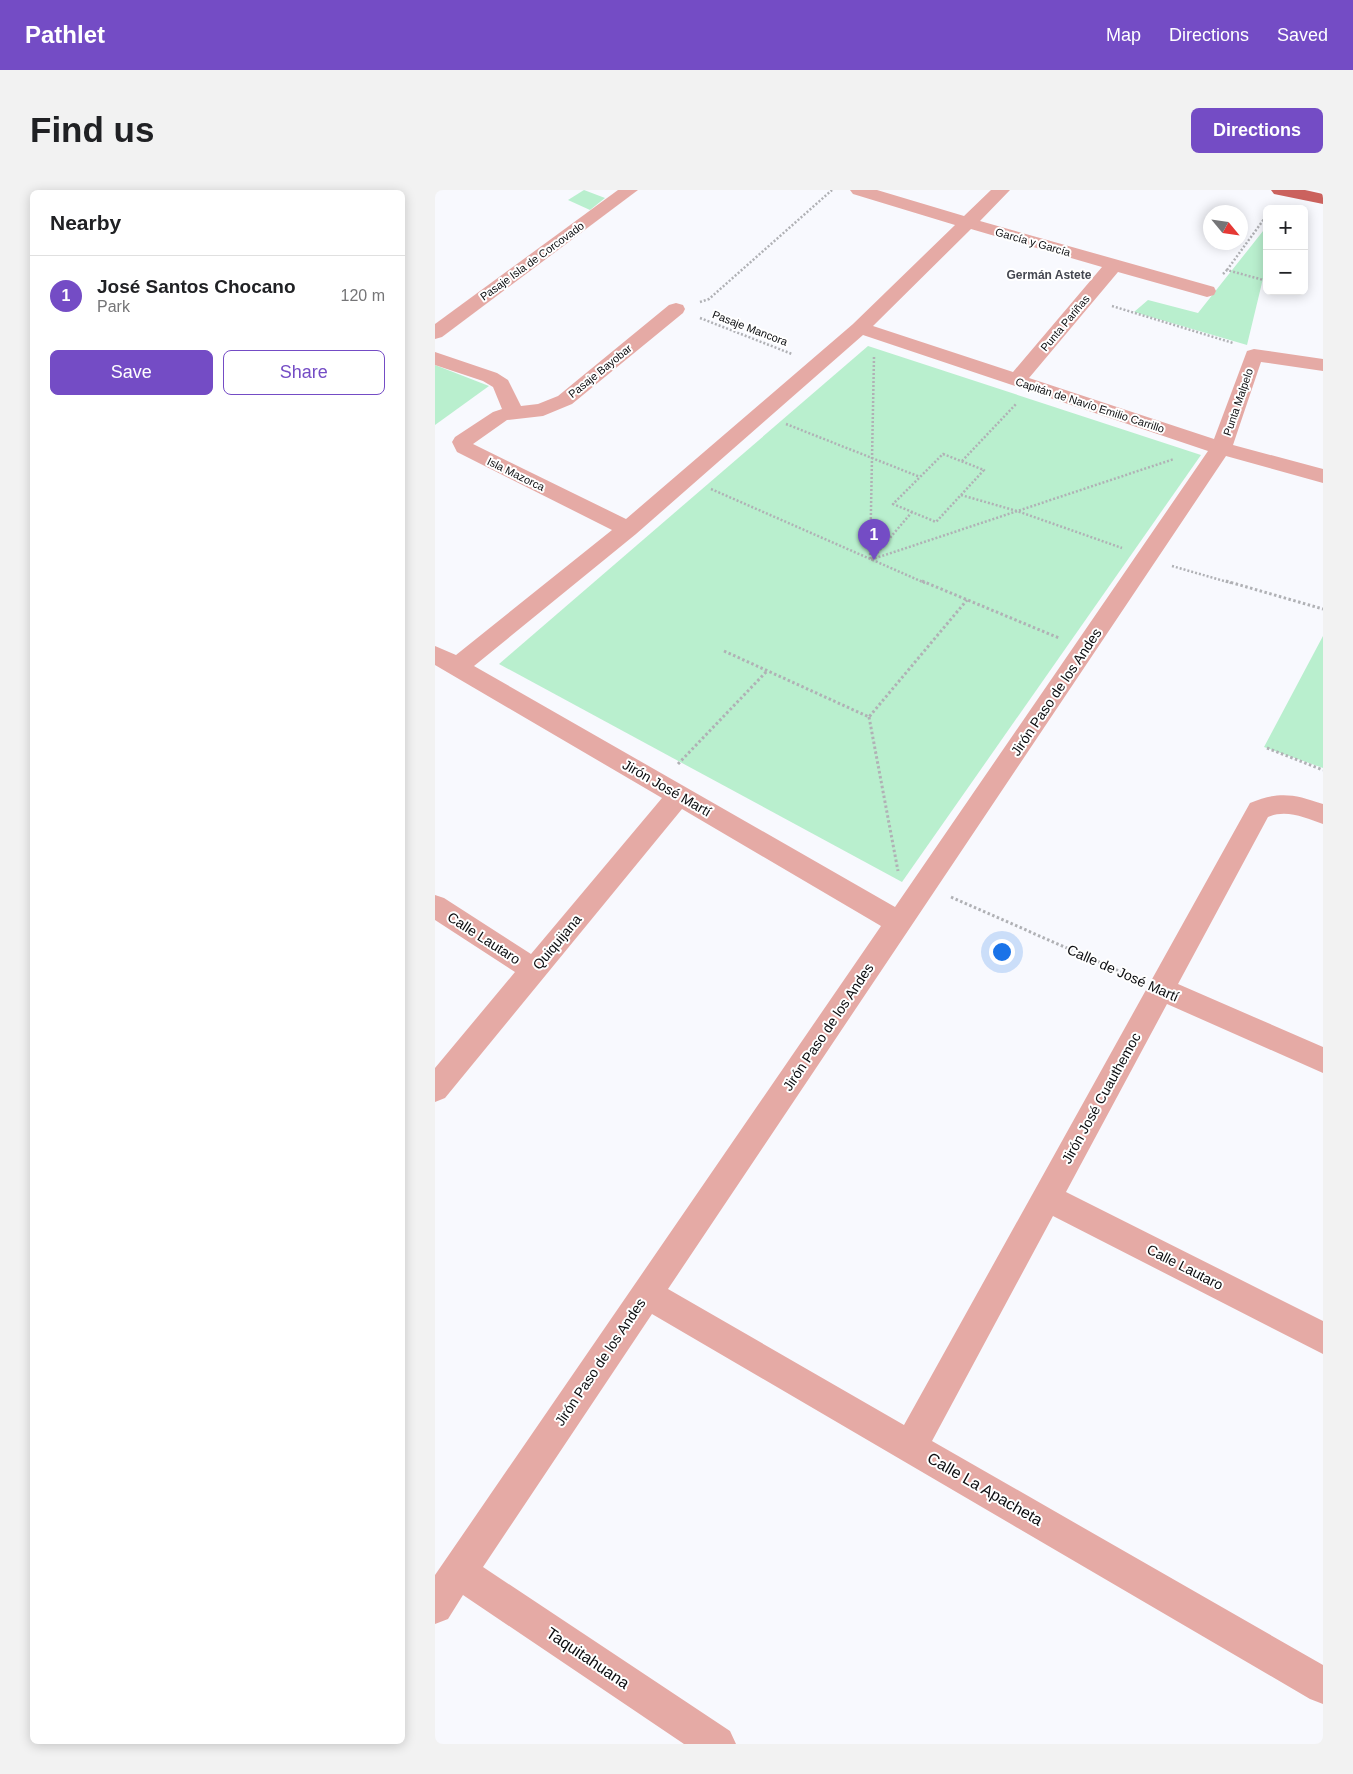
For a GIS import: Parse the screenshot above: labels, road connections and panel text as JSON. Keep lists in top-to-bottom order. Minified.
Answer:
{"streets":{"street":["García y García","Pasaje Isla de Corcovado","Punta Pariñas","Pasaje Bayobar","Punta Malpelo","Capitán de Navío Emilio Carrillo","Isla Mazorca","Jirón Paso de los Andes","Jirón José Martí","Calle Lautaro","Quiquijana","Calle de José Martí","Jirón José Cuauthemoc","Calle La Apacheta","Taquitahuana"],"path":["Pasaje Mancora"]},"crossings":[["García y García","Punta Pariñas"],["Punta Pariñas","Capitán de Navío Emilio Carrillo"],["Pasaje Mancora","Pasaje Bayobar"],["Pasaje Bayobar","Isla Mazorca"],["Punta Malpelo","Capitán de Navío Emilio Carrillo"],["Punta Malpelo","Jirón Paso de los Andes"],["Capitán de Navío Emilio Carrillo","Jirón Paso de los Andes"],["Jirón Paso de los Andes","Jirón José Martí"],["Jirón Paso de los Andes","Calle de José Martí"],["Jirón Paso de los Andes","Calle La Apacheta"],["Jirón Paso de los Andes","Taquitahuana"],["Jirón José Martí","Quiquijana"],["Calle Lautaro","Quiquijana"],["Calle Lautaro","Jirón José Cuauthemoc"],["Calle de José Martí","Jirón José Cuauthemoc"],["Jirón José Cuauthemoc","Calle La Apacheta"]],"districts":["Germán Astete"],"north":"bottom right","page":{"header":"Pathlet","nav":["Map","Directions","Saved"],"buttons":["Directions",["Save","Share"]],"title":"Find us","heading":"Nearby","map_buttons":["+","−"],"list":[{"mark":"1","name":"José Santos Chocano","note":"Park","value":"120 m"}],"pins":"1"}}
